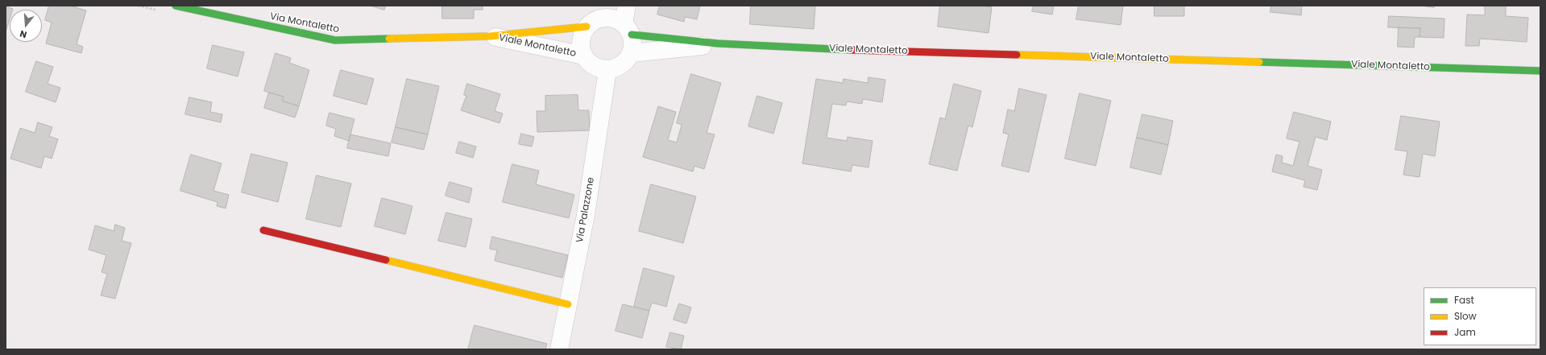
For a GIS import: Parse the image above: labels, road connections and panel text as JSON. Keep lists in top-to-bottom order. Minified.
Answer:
{"streets":{"street":["Via Montaletto","Viale Montaletto","Via Palazzone"]},"crossings":[["Via Montaletto","Viale Montaletto"],["Viale Montaletto","Via Palazzone"]],"legend":["Fast","Slow","Jam"],"north":"bottom"}
